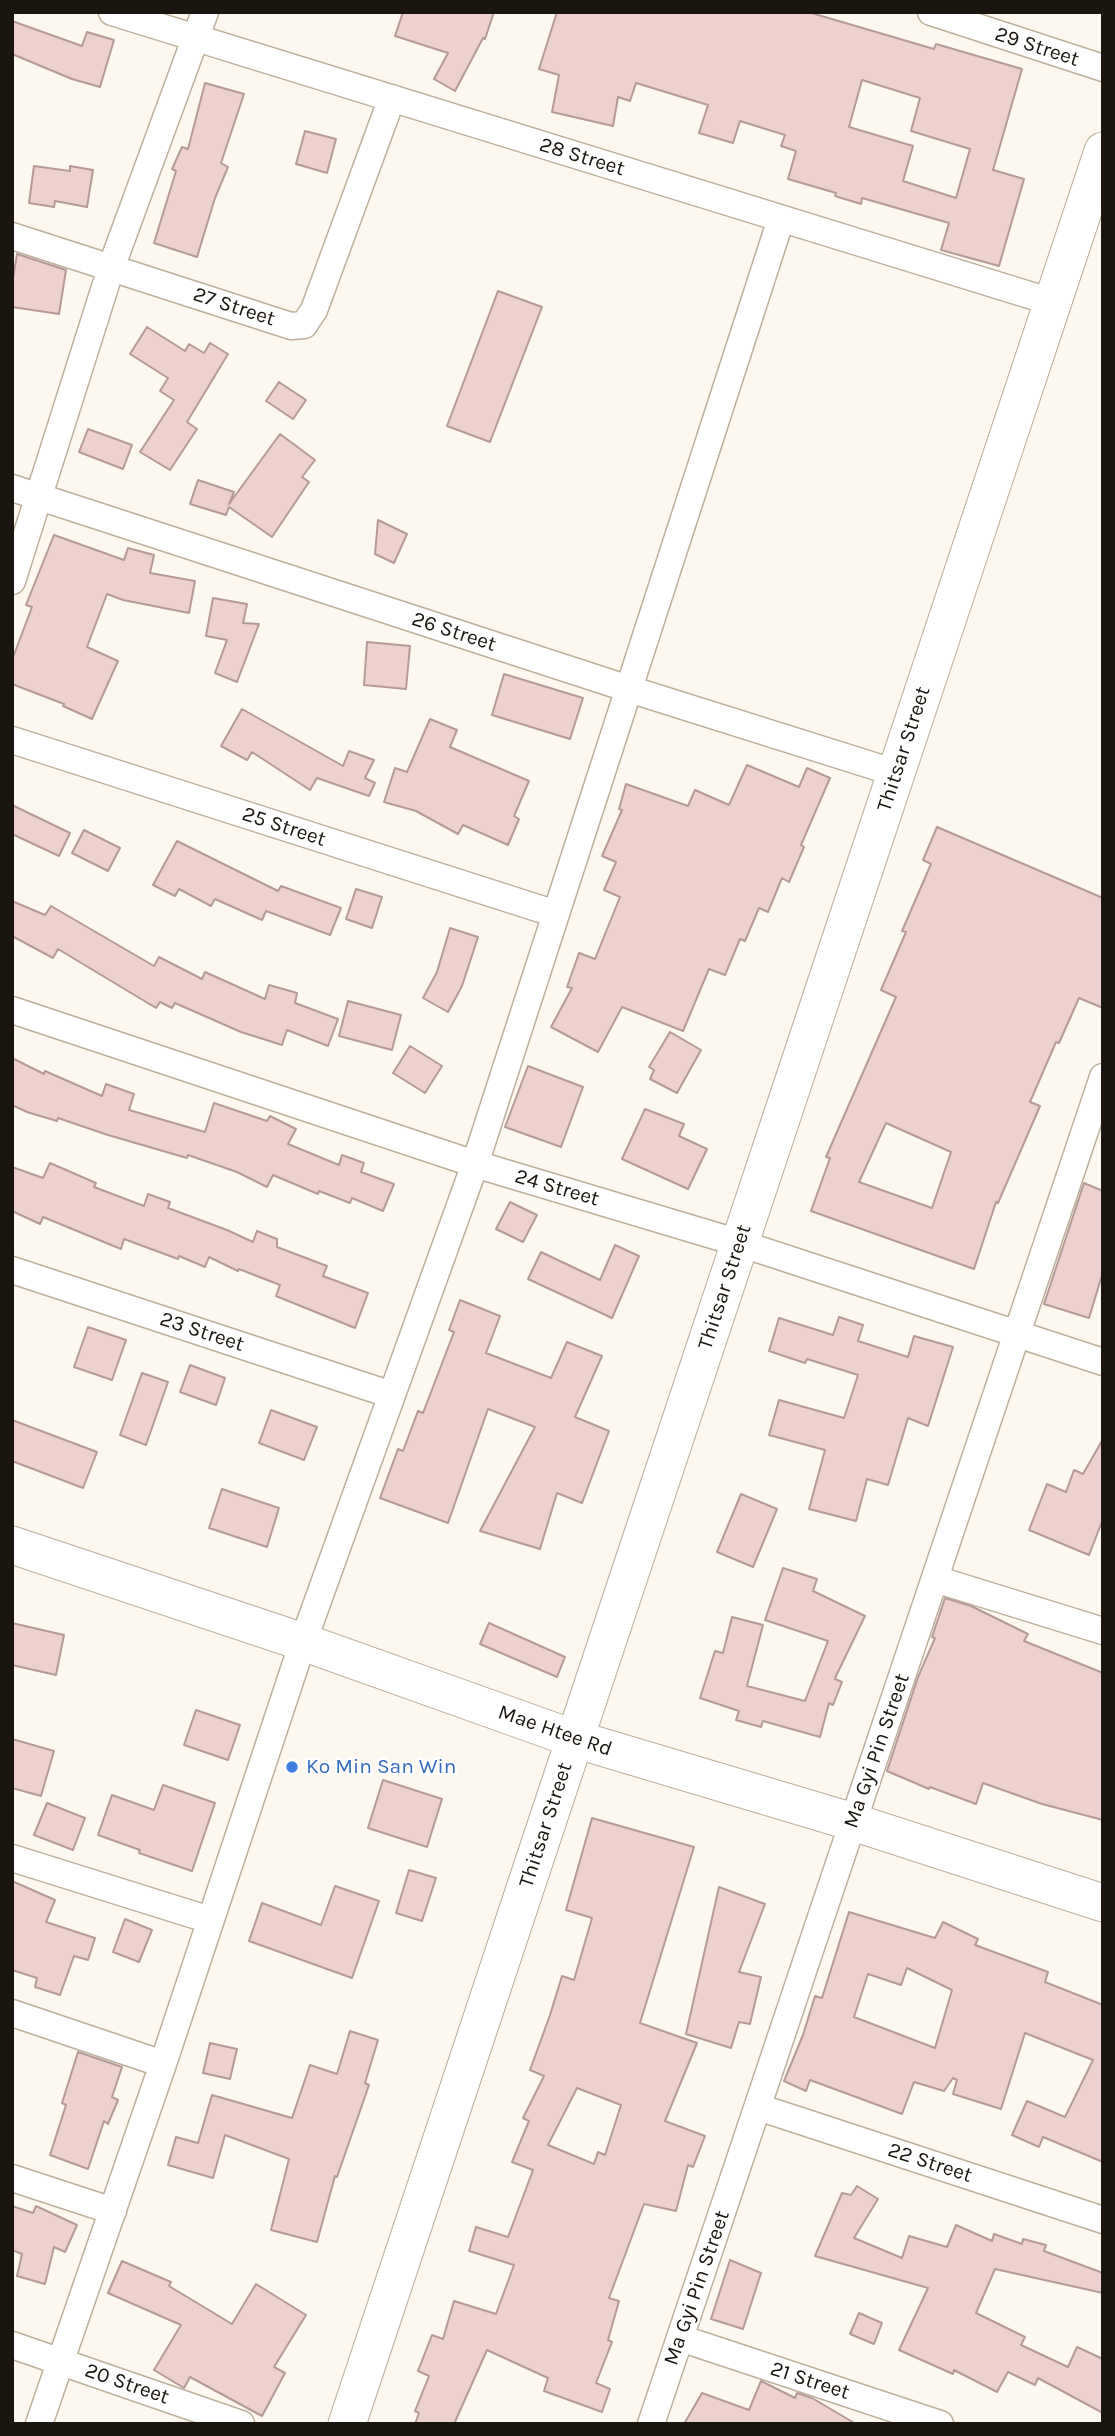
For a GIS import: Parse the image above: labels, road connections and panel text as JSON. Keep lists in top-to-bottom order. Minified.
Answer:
{"streets":{"street":["29 Street","28 Street","27 Street","26 Street","Thitsar Street","25 Street","24 Street","23 Street","Mae Htee Rd","Ma Gyi Pin Street","22 Street","21 Street","20 Street"]},"crossings":[["28 Street","27 Street"],["28 Street","Thitsar Street"],["26 Street","Thitsar Street"],["Thitsar Street","24 Street"],["Thitsar Street","Mae Htee Rd"],["24 Street","Ma Gyi Pin Street"],["Mae Htee Rd","Ma Gyi Pin Street"],["Ma Gyi Pin Street","22 Street"],["Ma Gyi Pin Street","21 Street"]],"places":["Ko Min San Win"]}
